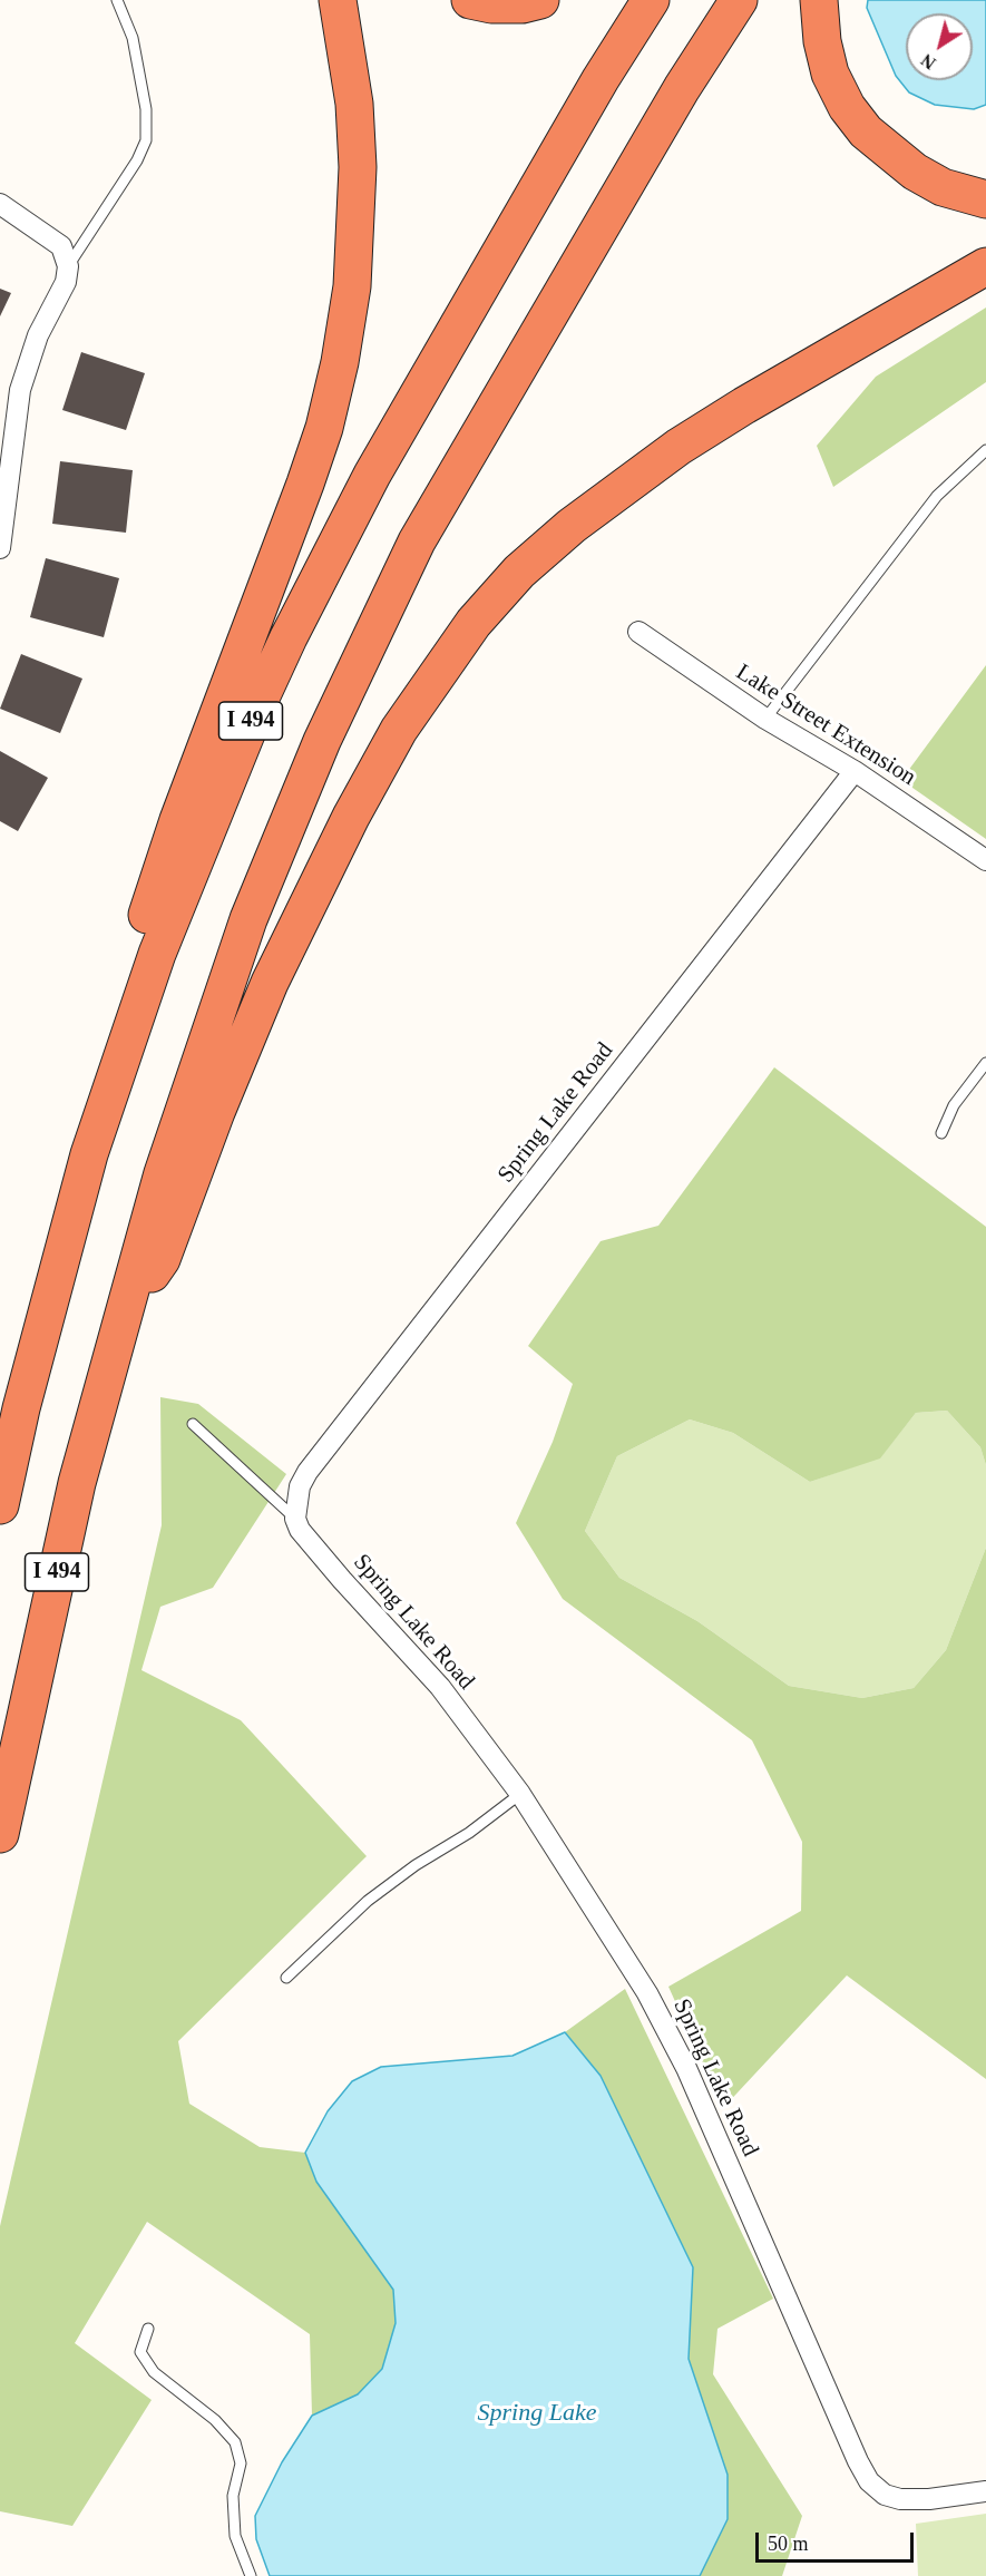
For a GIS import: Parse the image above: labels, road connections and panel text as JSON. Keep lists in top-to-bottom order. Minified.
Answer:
{"streets":{"highway":["I 494"],"street":["Lake Street Extension","Spring Lake Road"]},"crossings":[["Lake Street Extension","Spring Lake Road"]],"water":["Spring Lake"],"scale_bar":"50 m","north":"bottom left"}
